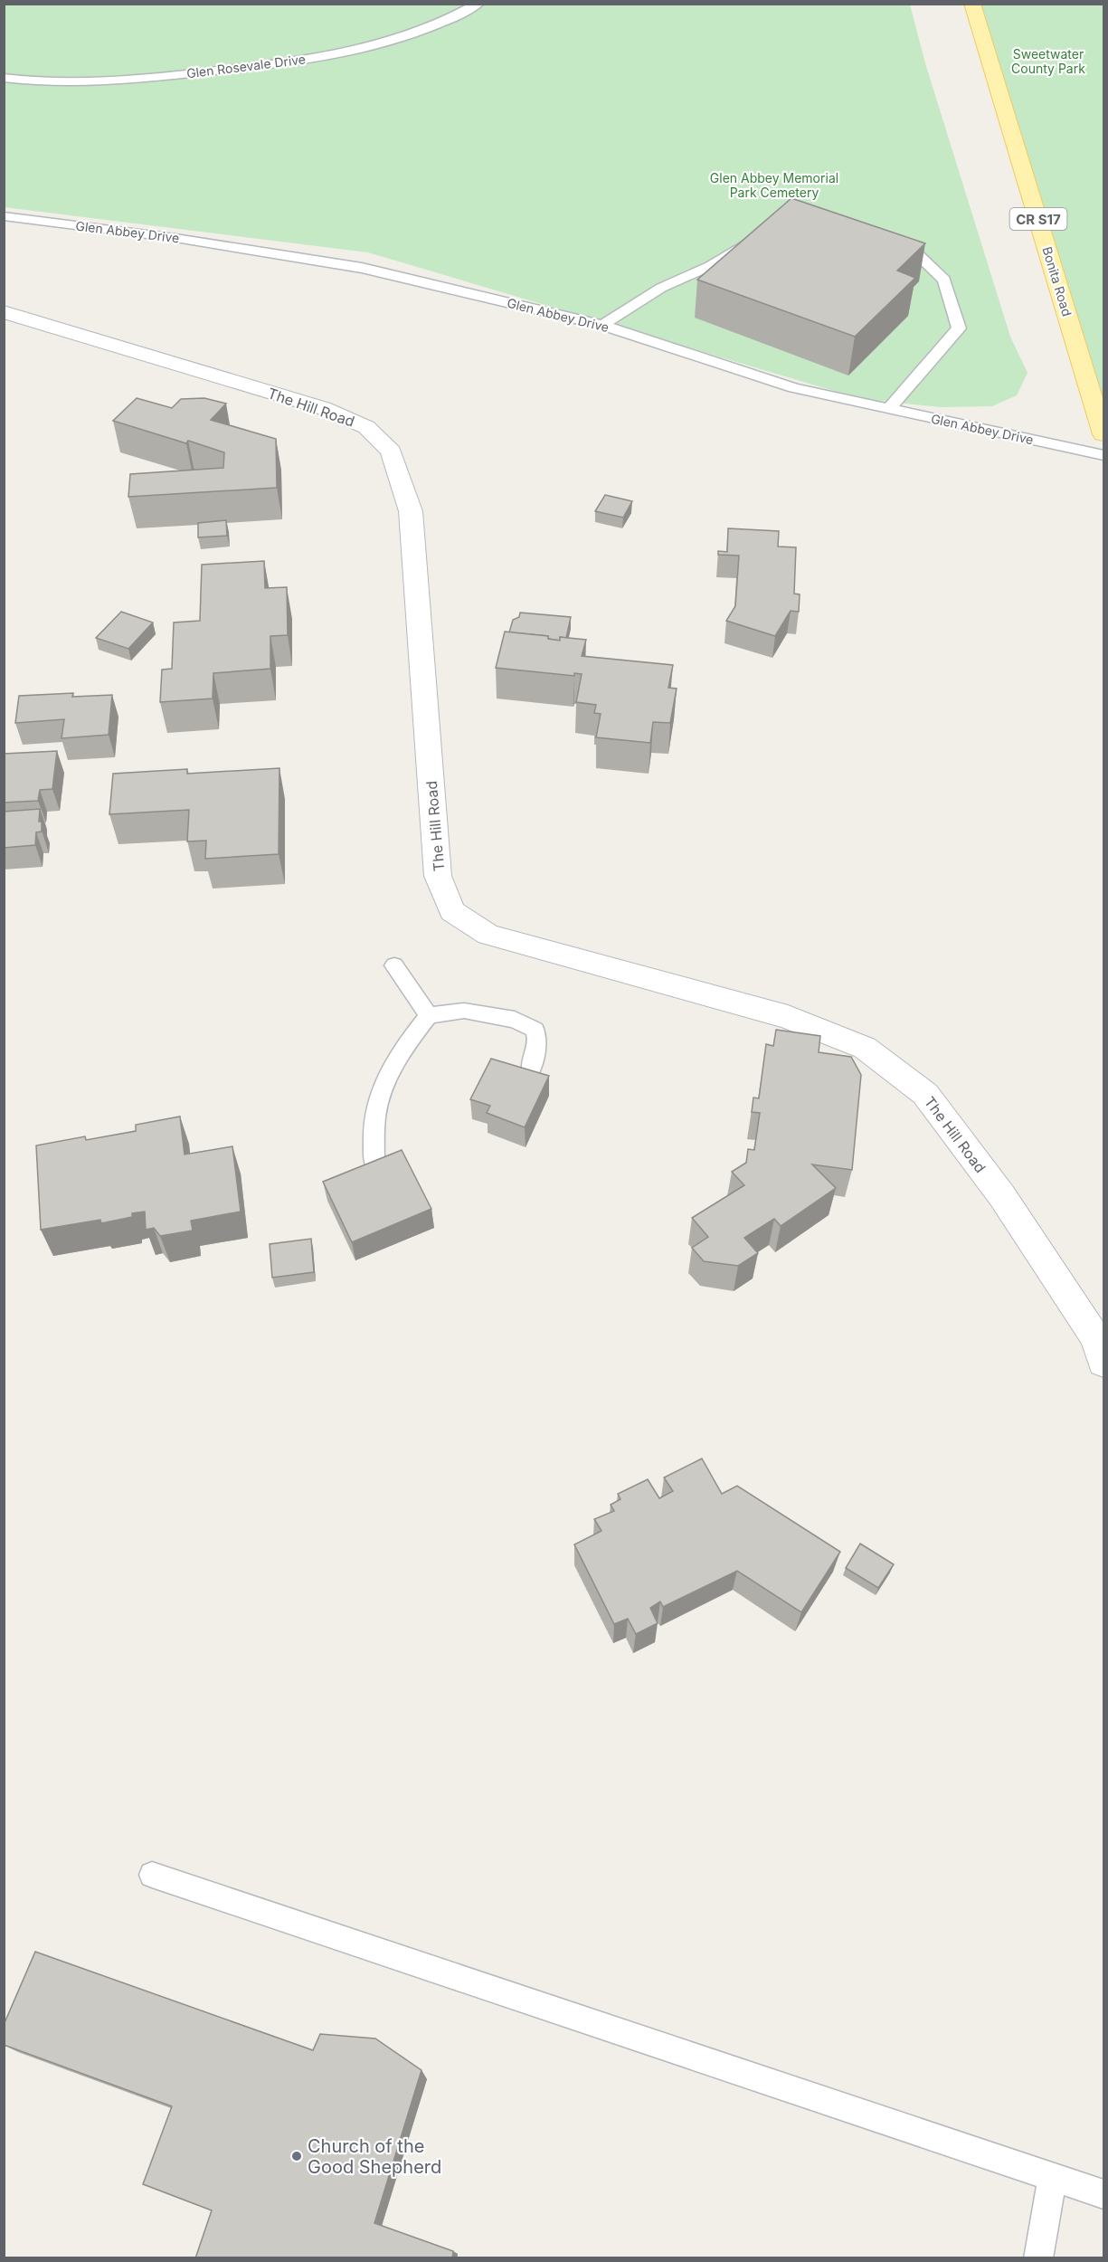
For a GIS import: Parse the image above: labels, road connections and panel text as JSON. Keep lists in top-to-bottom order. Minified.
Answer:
{"streets":{"main road":["CR S17","Bonita Road"],"street":["The Hill Road"],"lane":["Glen Rosevale Drive","Glen Abbey Drive"]},"parks":["Sweetwater County Park","Glen Abbey Memorial Park Cemetery"],"places":["Church of the Good Shepherd"]}
